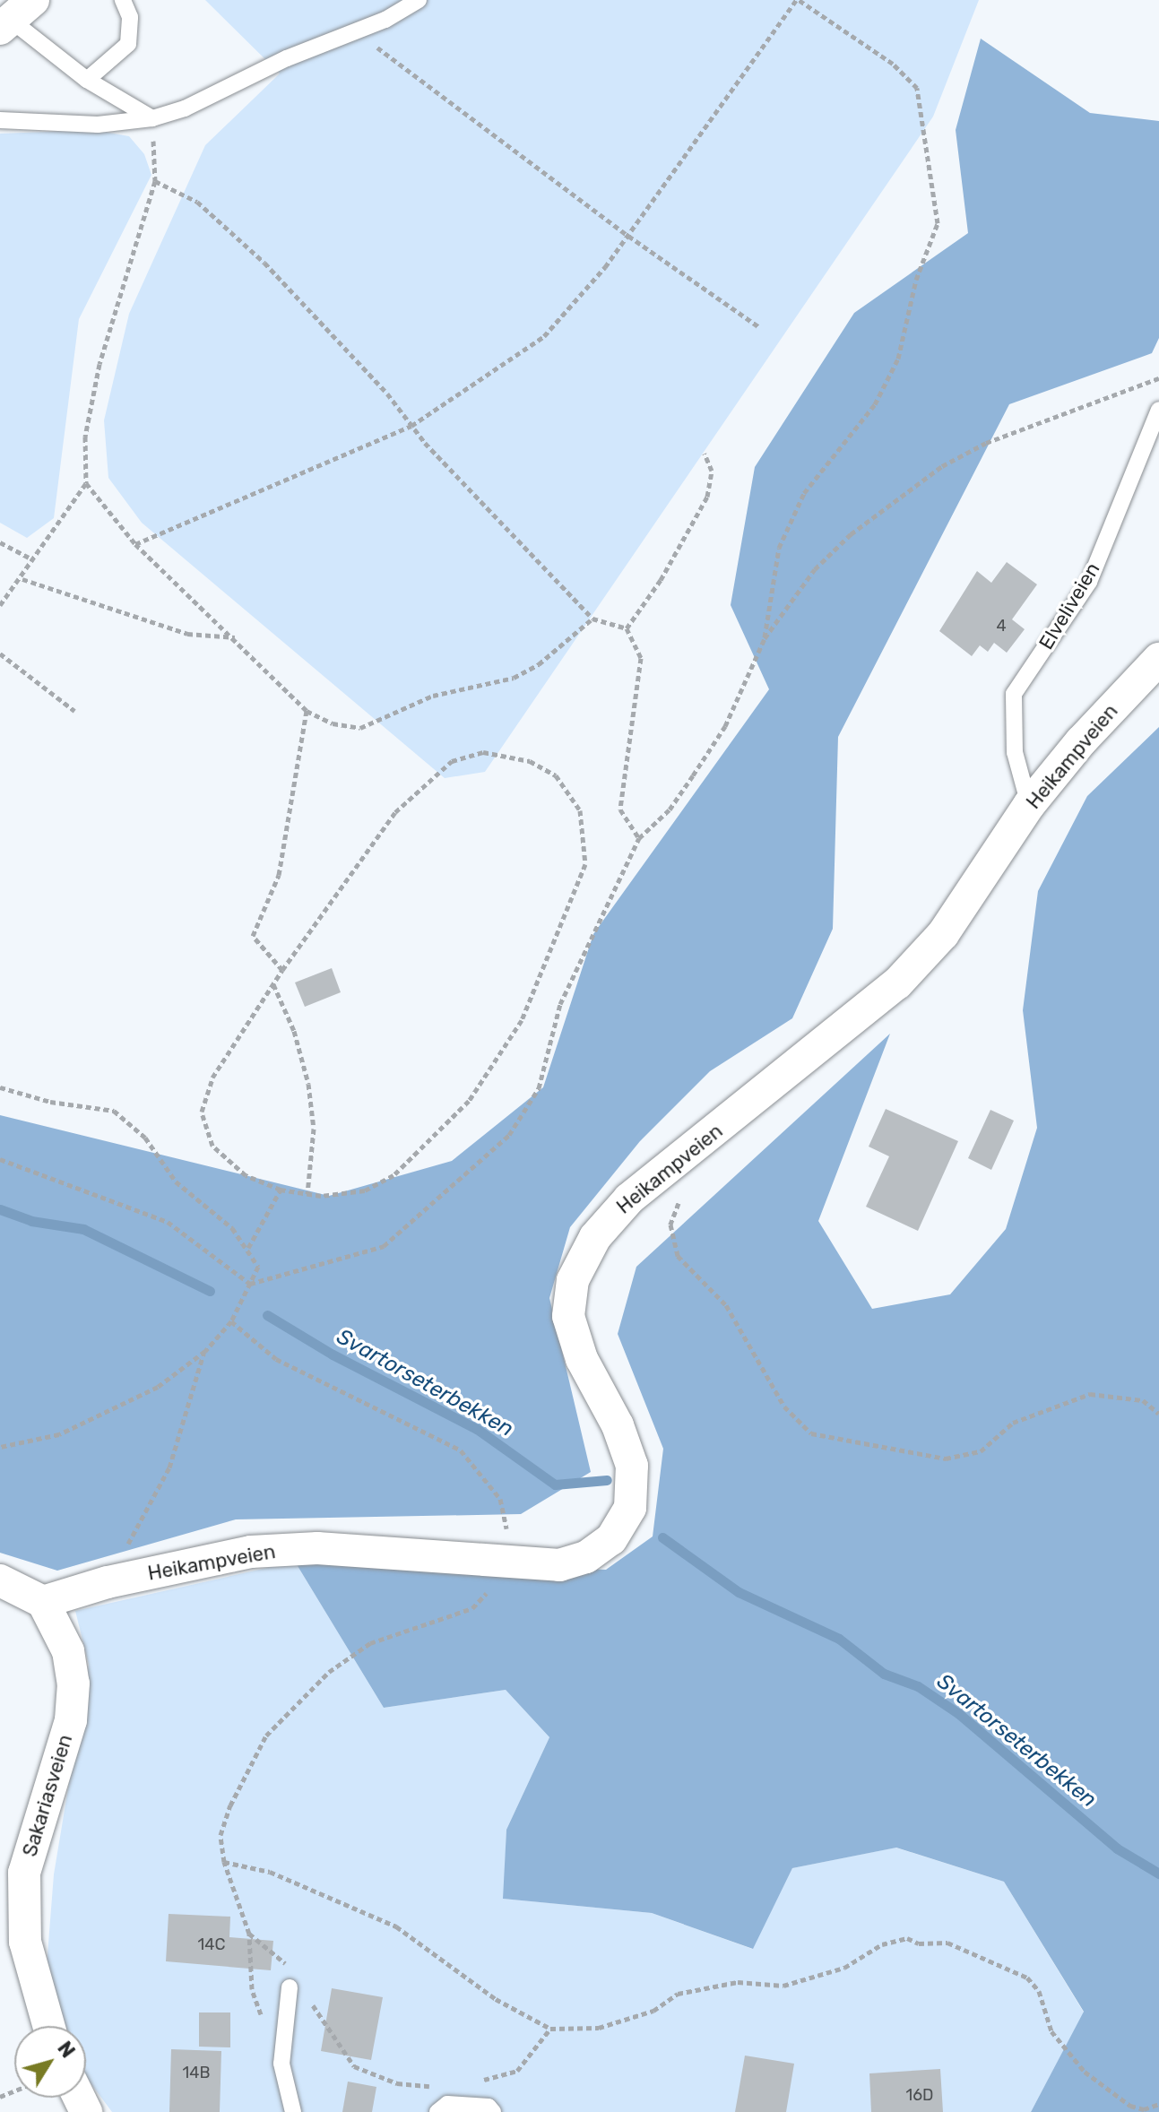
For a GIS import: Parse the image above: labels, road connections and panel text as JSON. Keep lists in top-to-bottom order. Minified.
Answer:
{"streets":{"street":["Heikampveien","Sakariasveien"],"lane":["Elveliveien"]},"crossings":[["Elveliveien","Heikampveien"],["Heikampveien","Sakariasveien"]],"water":["Svartorseterbekken"],"house_numbers":["4","14C","14B","16D"],"north":"top right"}
